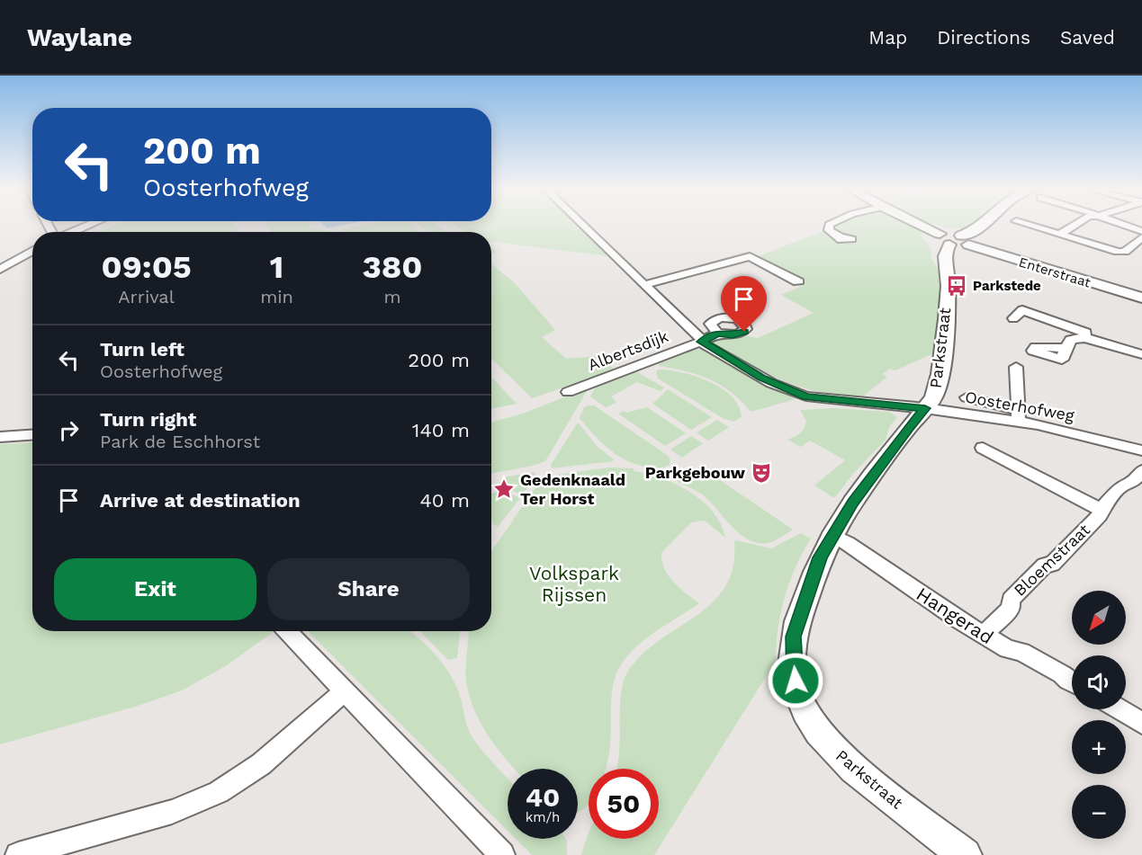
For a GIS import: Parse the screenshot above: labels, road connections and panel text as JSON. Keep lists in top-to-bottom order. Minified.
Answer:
{"streets":{"main road":["Enterstraat","Parkstraat"],"street":["Albertsdijk","Oosterhofweg","Bloemstraat","Hangerad"]},"crossings":[["Enterstraat","Parkstraat"],["Parkstraat","Oosterhofweg"],["Parkstraat","Hangerad"],["Albertsdijk","Oosterhofweg"],["Bloemstraat","Hangerad"]],"parks":["Volkspark Rijssen"],"places":{"bus stop":["Parkstede"],"theatre":["Parkgebouw"],"place":["Gedenknaald Ter Horst"]},"north":"bottom left","page":{"header":"Waylane","nav":["Map","Directions","Saved"],"turn":["200 m","Oosterhofweg"],"eta":["09:05","Arrival","1","min","380","m"],"list":[{"name":"Turn left","note":"Oosterhofweg","value":"200 m"},{"name":"Turn right","note":"Park de Eschhorst","value":"140 m"},{"name":"Arrive at destination","value":"40 m"}],"buttons":["Exit","Share"],"map_buttons":["+","−"],"speed":"40 km/h","limit":"50"}}
